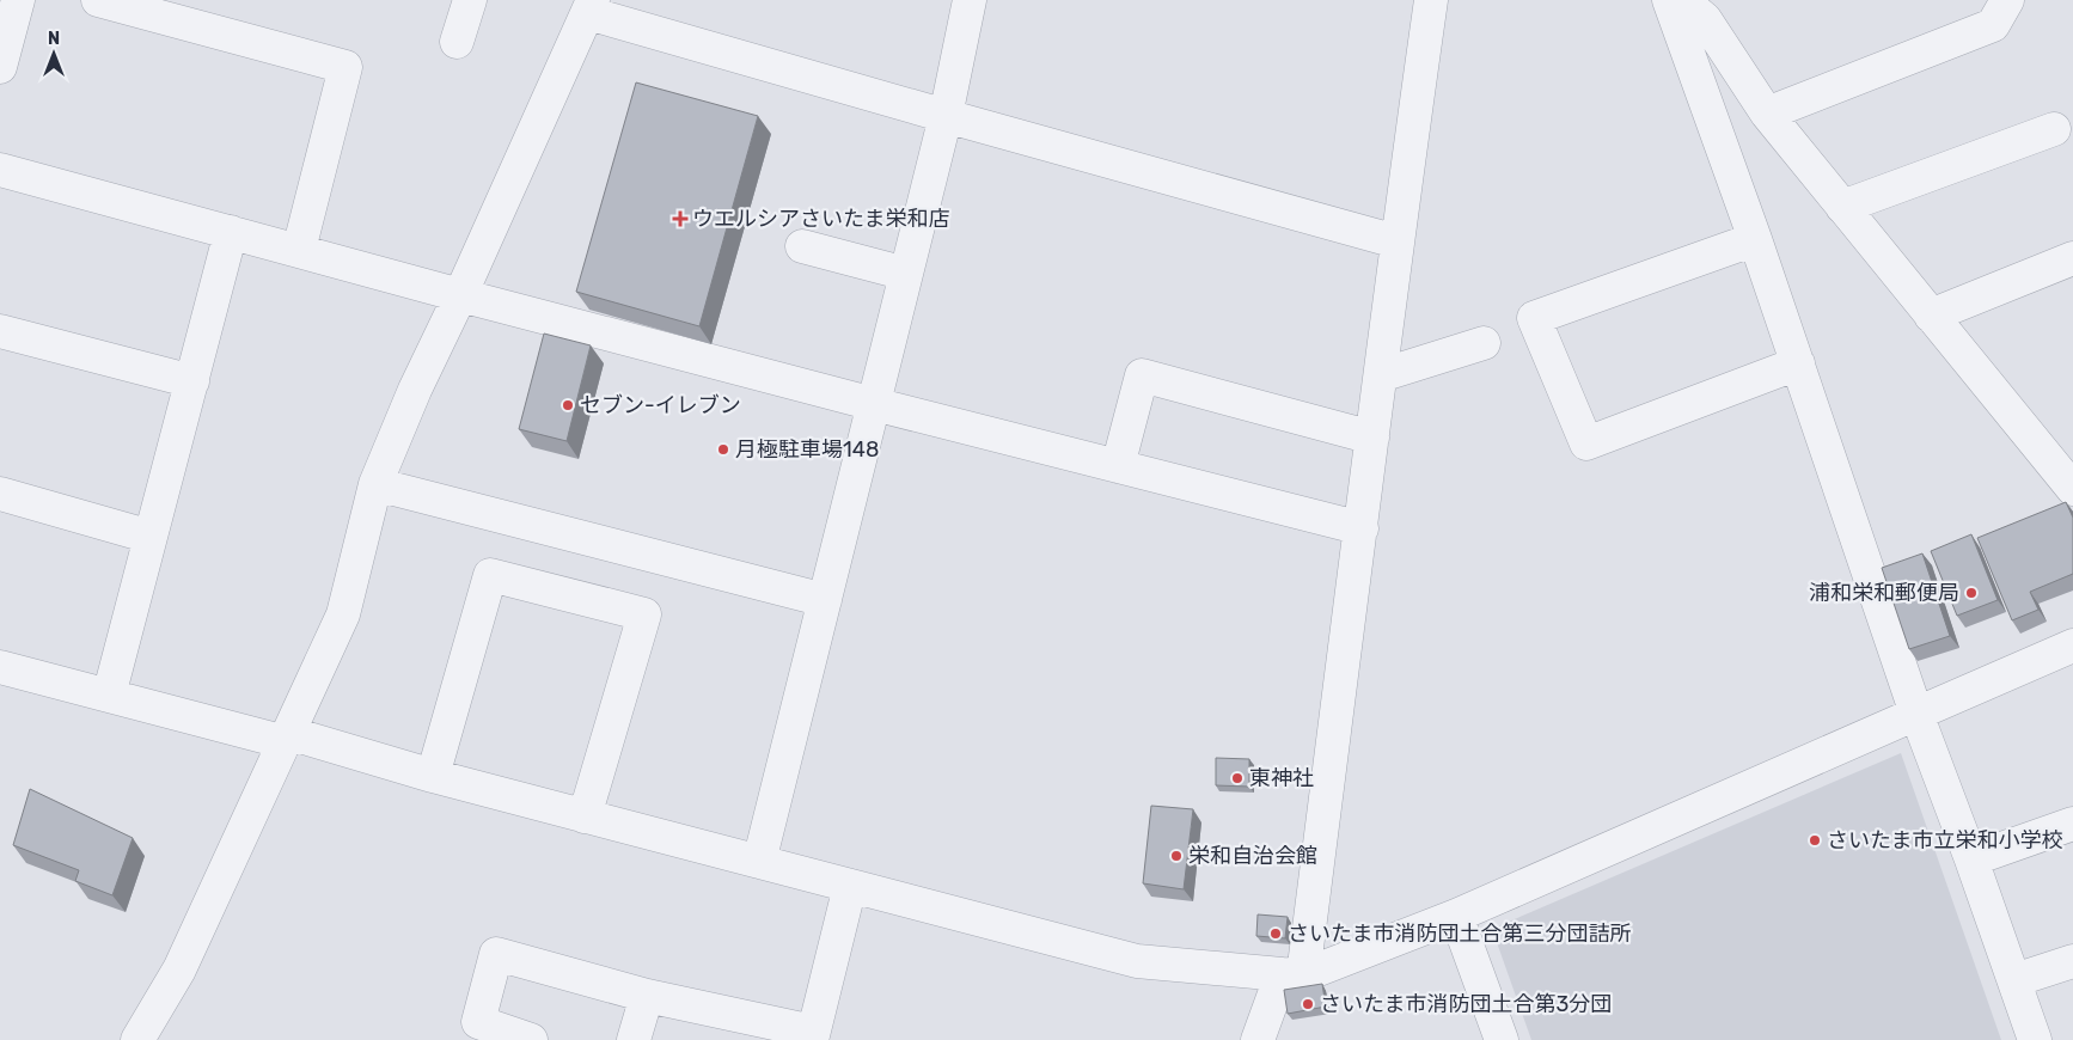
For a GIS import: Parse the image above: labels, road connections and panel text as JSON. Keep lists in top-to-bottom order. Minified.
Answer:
{"places":{"health":["ウエルシアさいたま栄和店"],"other":["セブン-イレブン","月極駐車場148","浦和栄和郵便局","東神社","さいたま市立栄和小学校","栄和自治会館","さいたま市消防団土合第三分団詰所","さいたま市消防団土合第3分団"]},"north":"top"}
